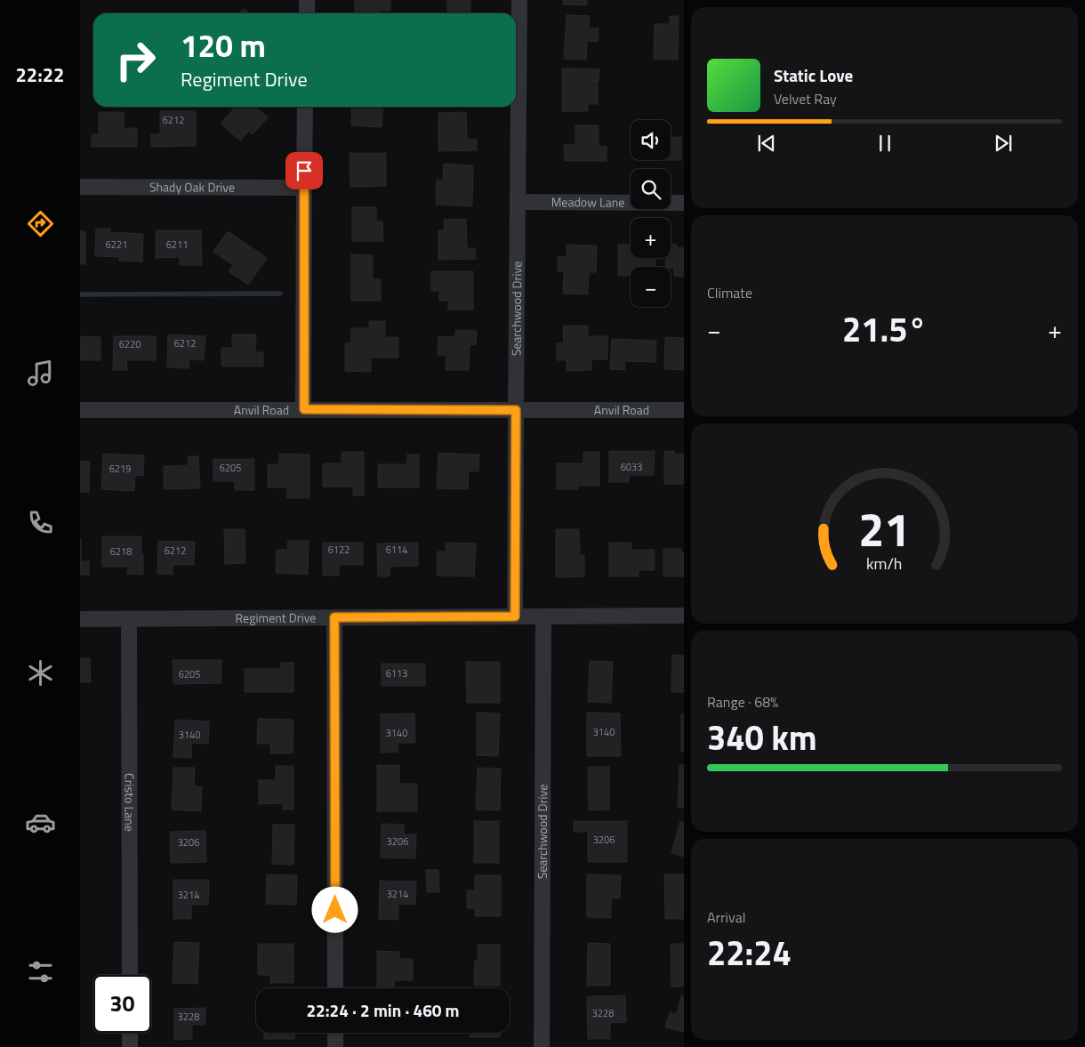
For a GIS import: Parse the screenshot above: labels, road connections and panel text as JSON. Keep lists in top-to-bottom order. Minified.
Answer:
{"streets":{"street":["Shady Oak Drive","Meadow Lane","Searchwood Drive","Anvil Road","Regiment Drive","Cristo Lane"]},"crossings":[["Meadow Lane","Searchwood Drive"],["Searchwood Drive","Anvil Road"],["Searchwood Drive","Regiment Drive"],["Regiment Drive","Cristo Lane"]],"house_numbers":["6212","6221","6211","6212","6220","6033","6205","6219","6122","6114","6212","6218","6113","6205","3140","3140","3140","3206","3206","3206","3214","3214","3228","3228"],"page":{"tabs":"22:22","turn":["120 m","Regiment Drive"],"song":["Static Love","Velvet Ray"],"map_buttons":["+","−"],"tile":["Climate",["Range · 68%","340 km"],["Arrival","22:24"]],"heat":["−","21.5°","+"],"limit":"30","trip":"22:24 · 2 min · 460 m","gauge":["21","km/h"]}}
